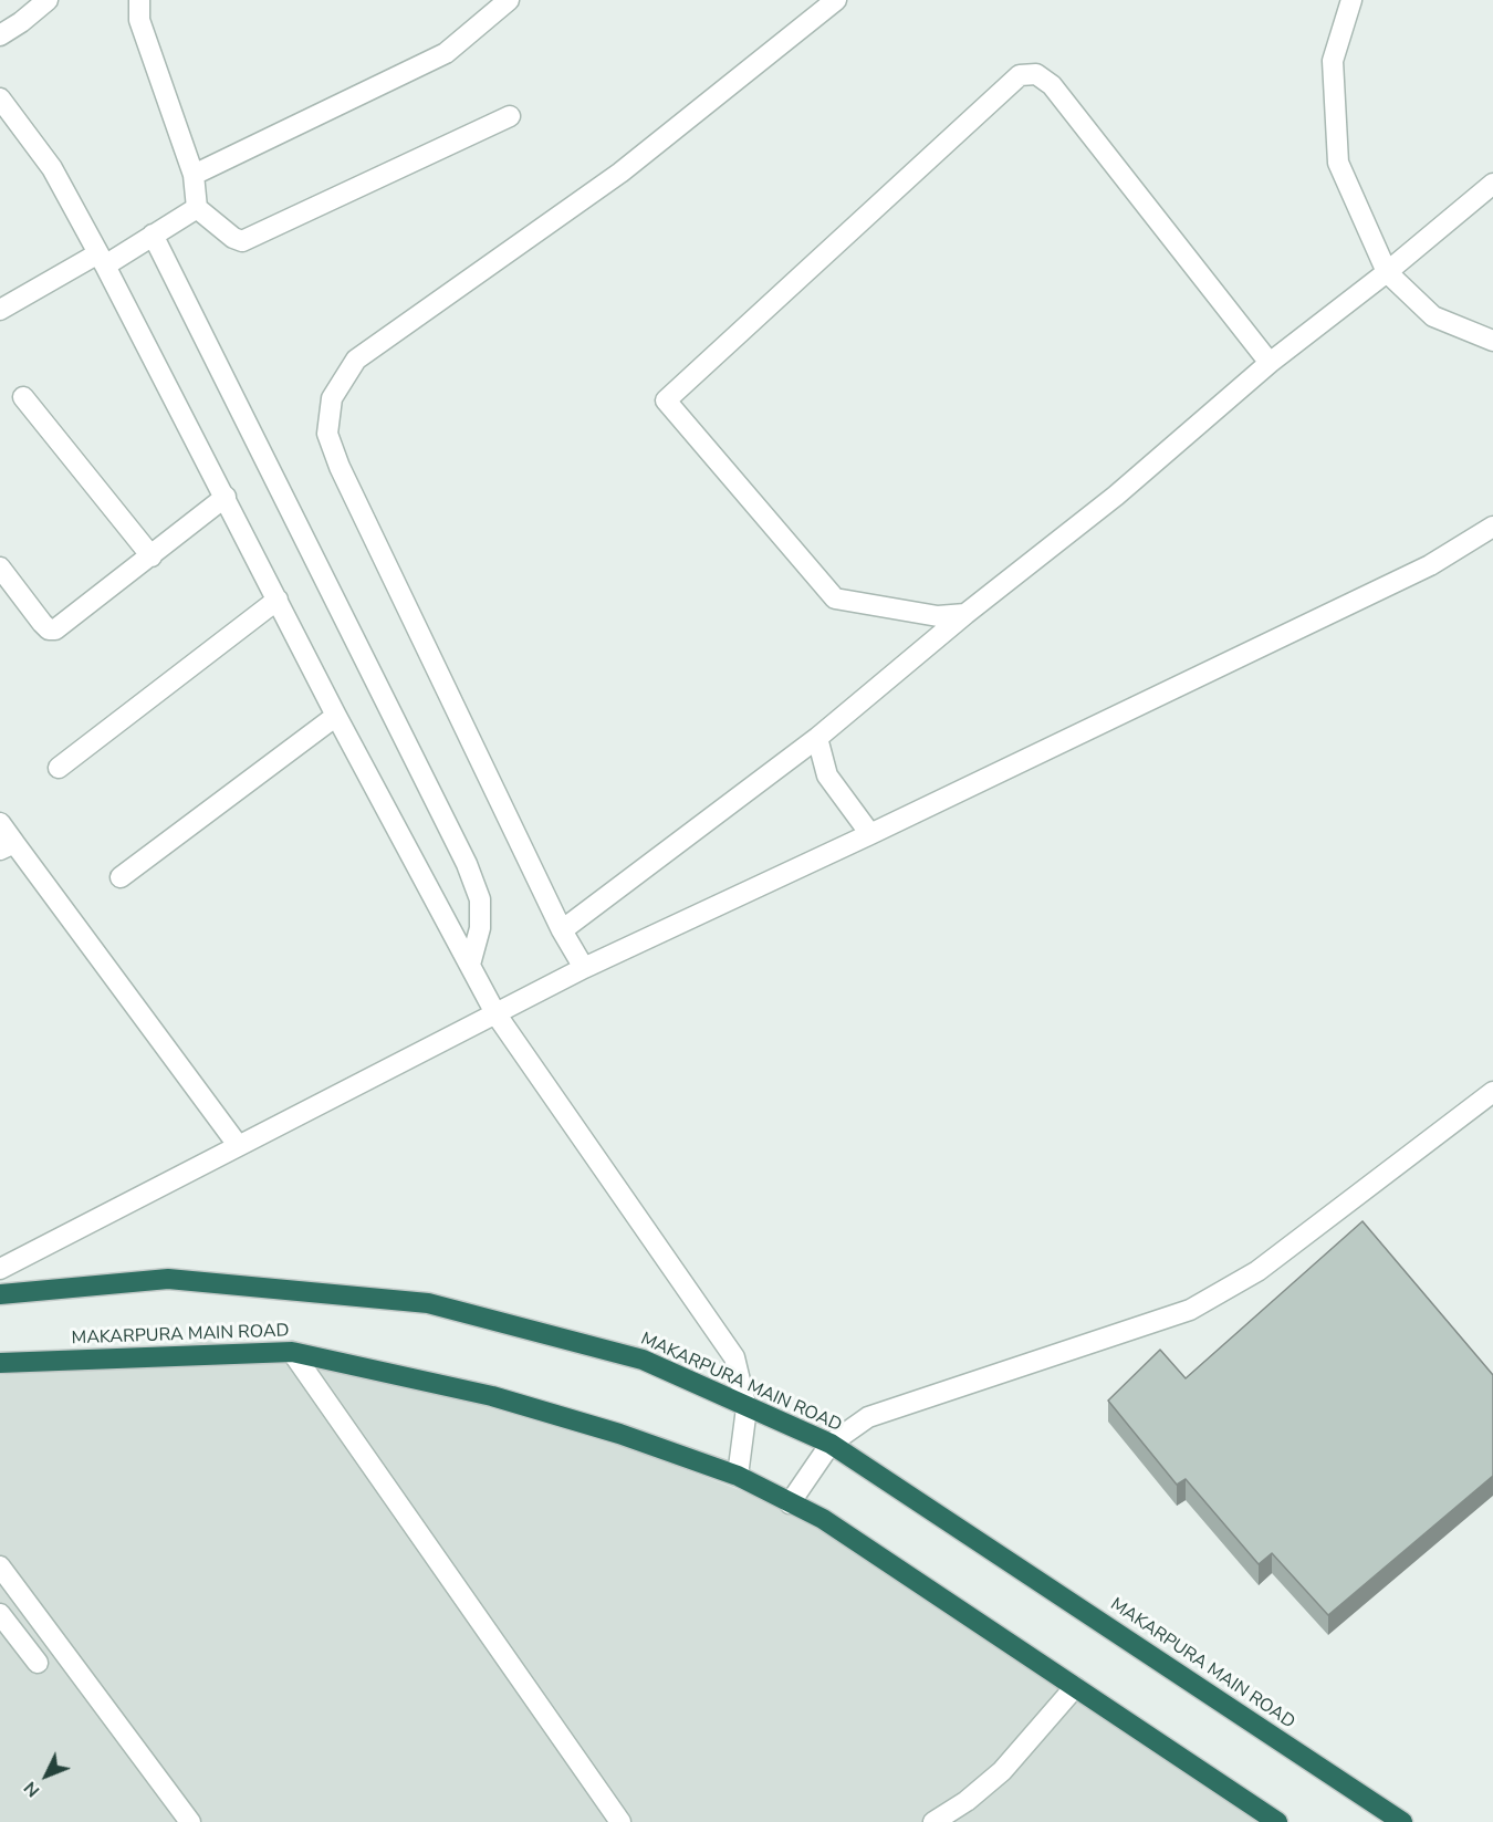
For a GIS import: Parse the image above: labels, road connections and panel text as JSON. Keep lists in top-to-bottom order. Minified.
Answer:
{"streets":{"highway":["MAKARPURA MAIN ROAD"]},"north":"bottom left"}
